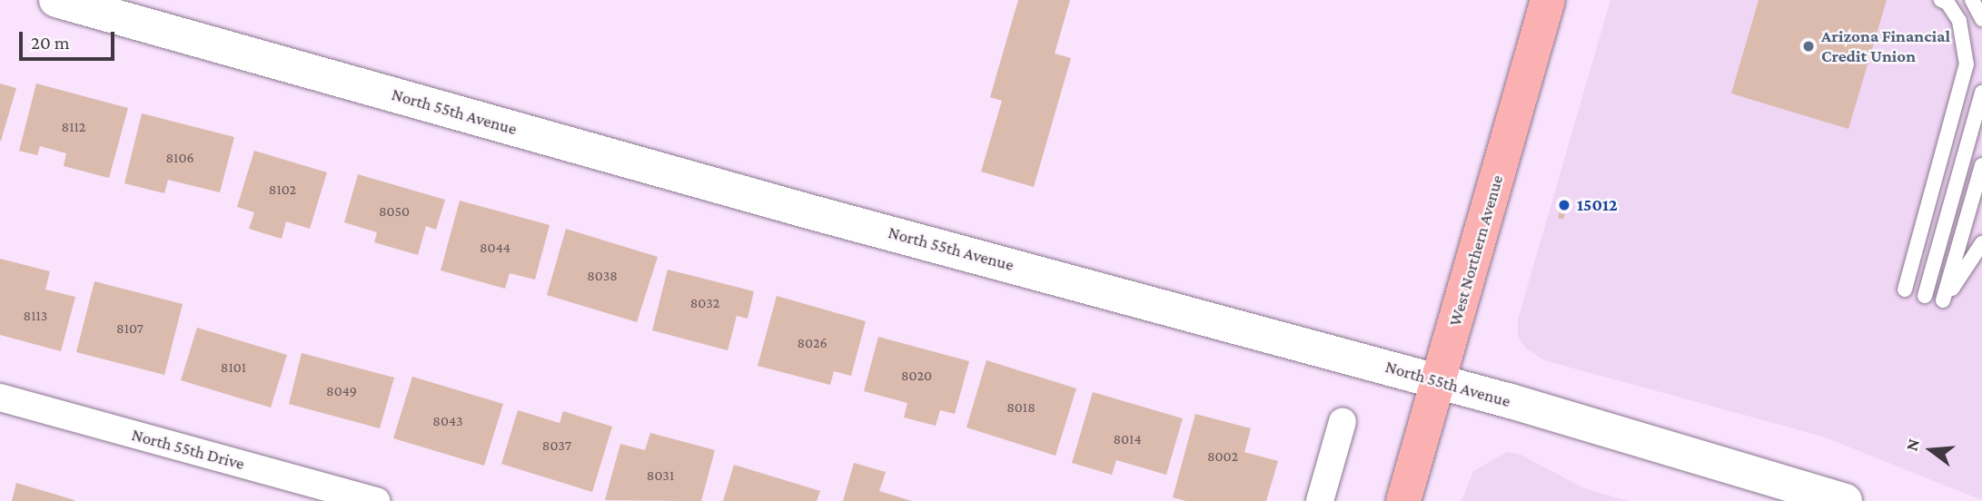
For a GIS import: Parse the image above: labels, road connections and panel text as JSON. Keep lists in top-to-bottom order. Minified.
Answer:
{"streets":{"main road":["West Northern Avenue"],"street":["North 55th Avenue","North 55th Drive"]},"crossings":[["North 55th Avenue","West Northern Avenue"]],"places":["Arizona Financial Credit Union","15012"],"house_numbers":["8112","8106","8102","8050","8044","8038","8032","8113","8107","8026","8101","8020","8049","8018","8043","8014","8037","8002","8031"],"scale_bar":"20 m","north":"left"}
